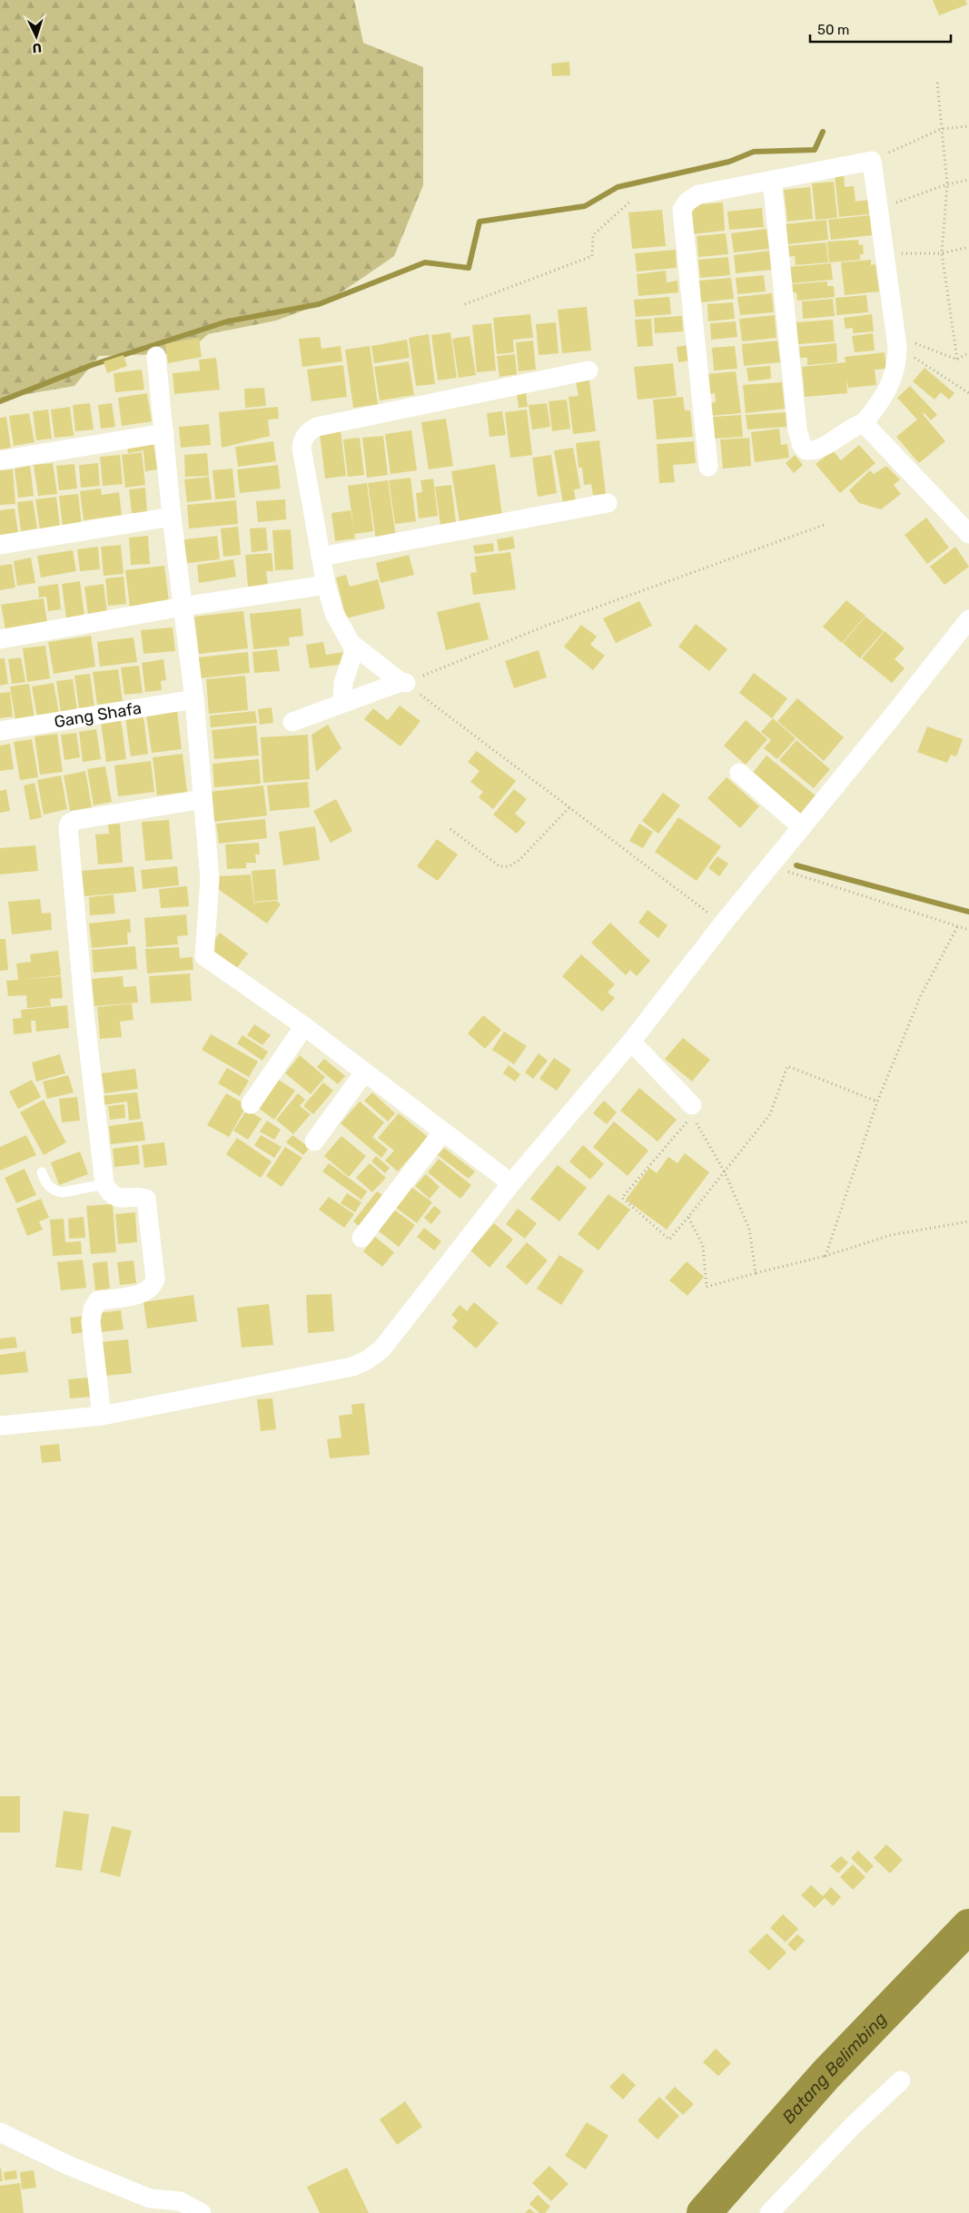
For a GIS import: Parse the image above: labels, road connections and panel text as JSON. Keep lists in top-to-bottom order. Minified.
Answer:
{"streets":{"street":["Gang Shafa"]},"water":["Batang Belimbing"],"scale_bar":"50 m","north":"bottom"}
